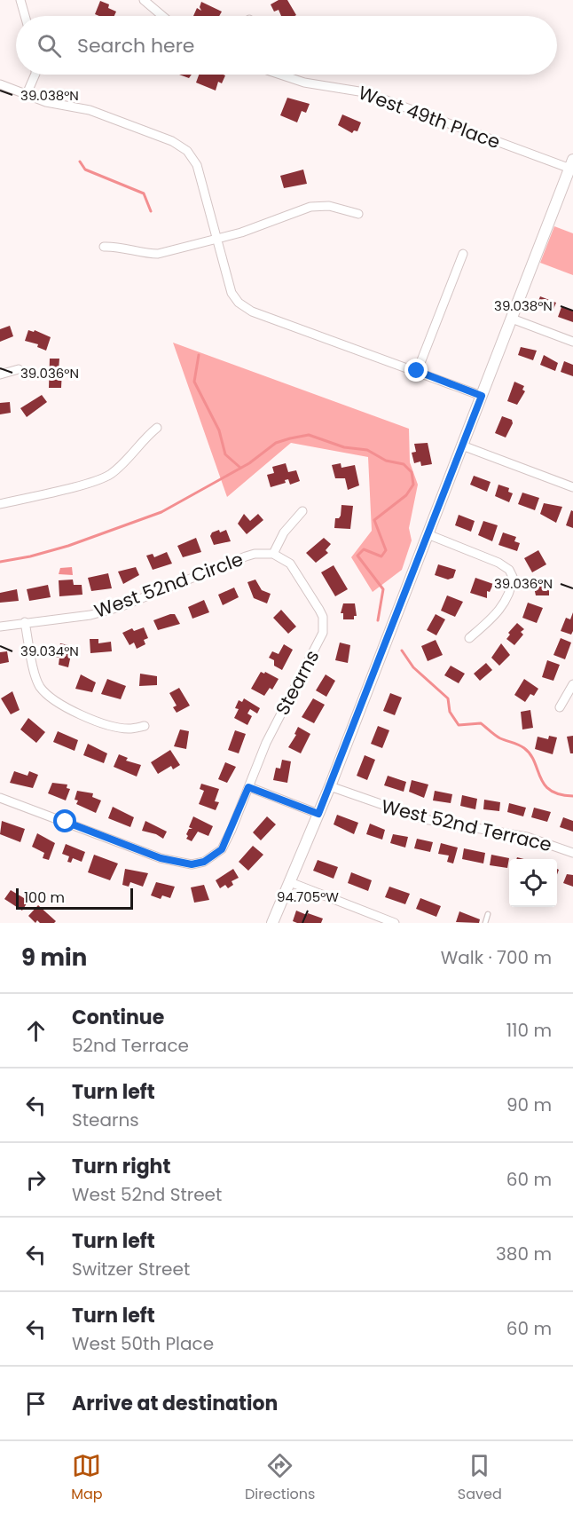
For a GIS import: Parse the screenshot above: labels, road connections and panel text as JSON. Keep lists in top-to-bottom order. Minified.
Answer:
{"streets":{"street":["West 49th Place","West 52nd Circle","Stearns","West 52nd Terrace"]},"crossings":[["West 52nd Circle","Stearns"]],"scale_bar":"100 m","page":{"search":"Search here","scale":"100 m","heading":["9 min","Walk · 700 m"],"list":[["Continue","52nd Terrace","110 m"],["Turn left","Stearns","90 m"],["Turn right","West 52nd Street","60 m"],["Turn left","Switzer Street","380 m"],["Turn left","West 50th Place","60 m"],"Arrive at destination"],"nav":["Map","Directions","Saved"]},"coordinates":["39.038°N","39.036°N","39.034°N","94.705°W"]}
